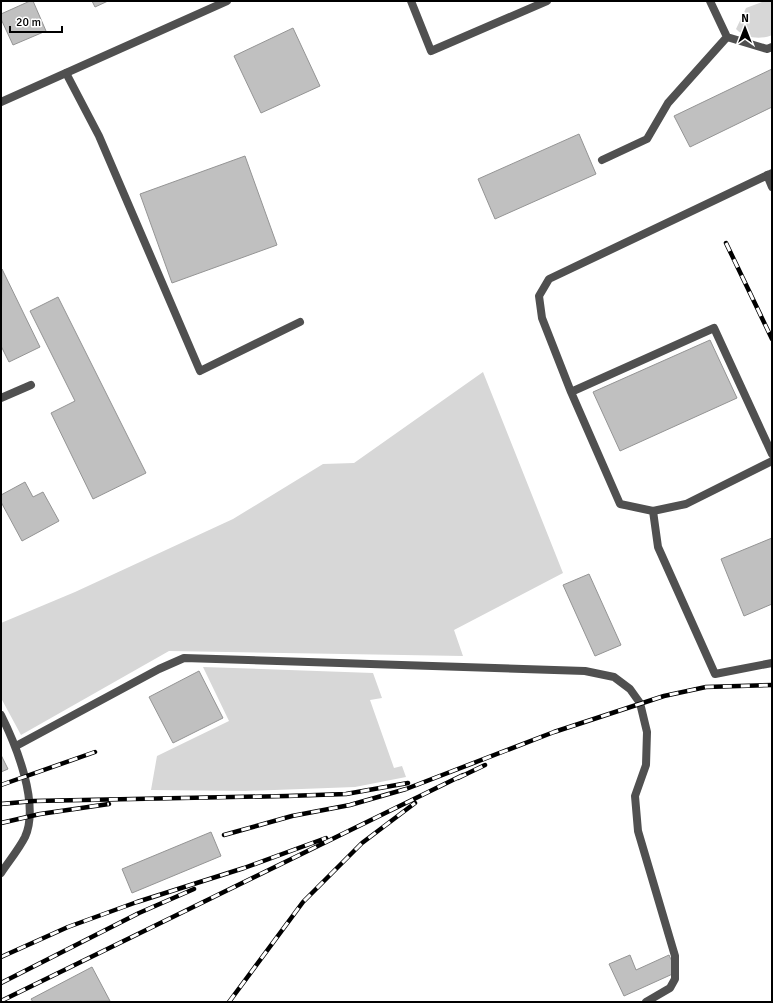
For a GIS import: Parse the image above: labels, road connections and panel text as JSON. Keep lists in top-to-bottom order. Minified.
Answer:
{"scale_bar":"20 m","north":"top"}
